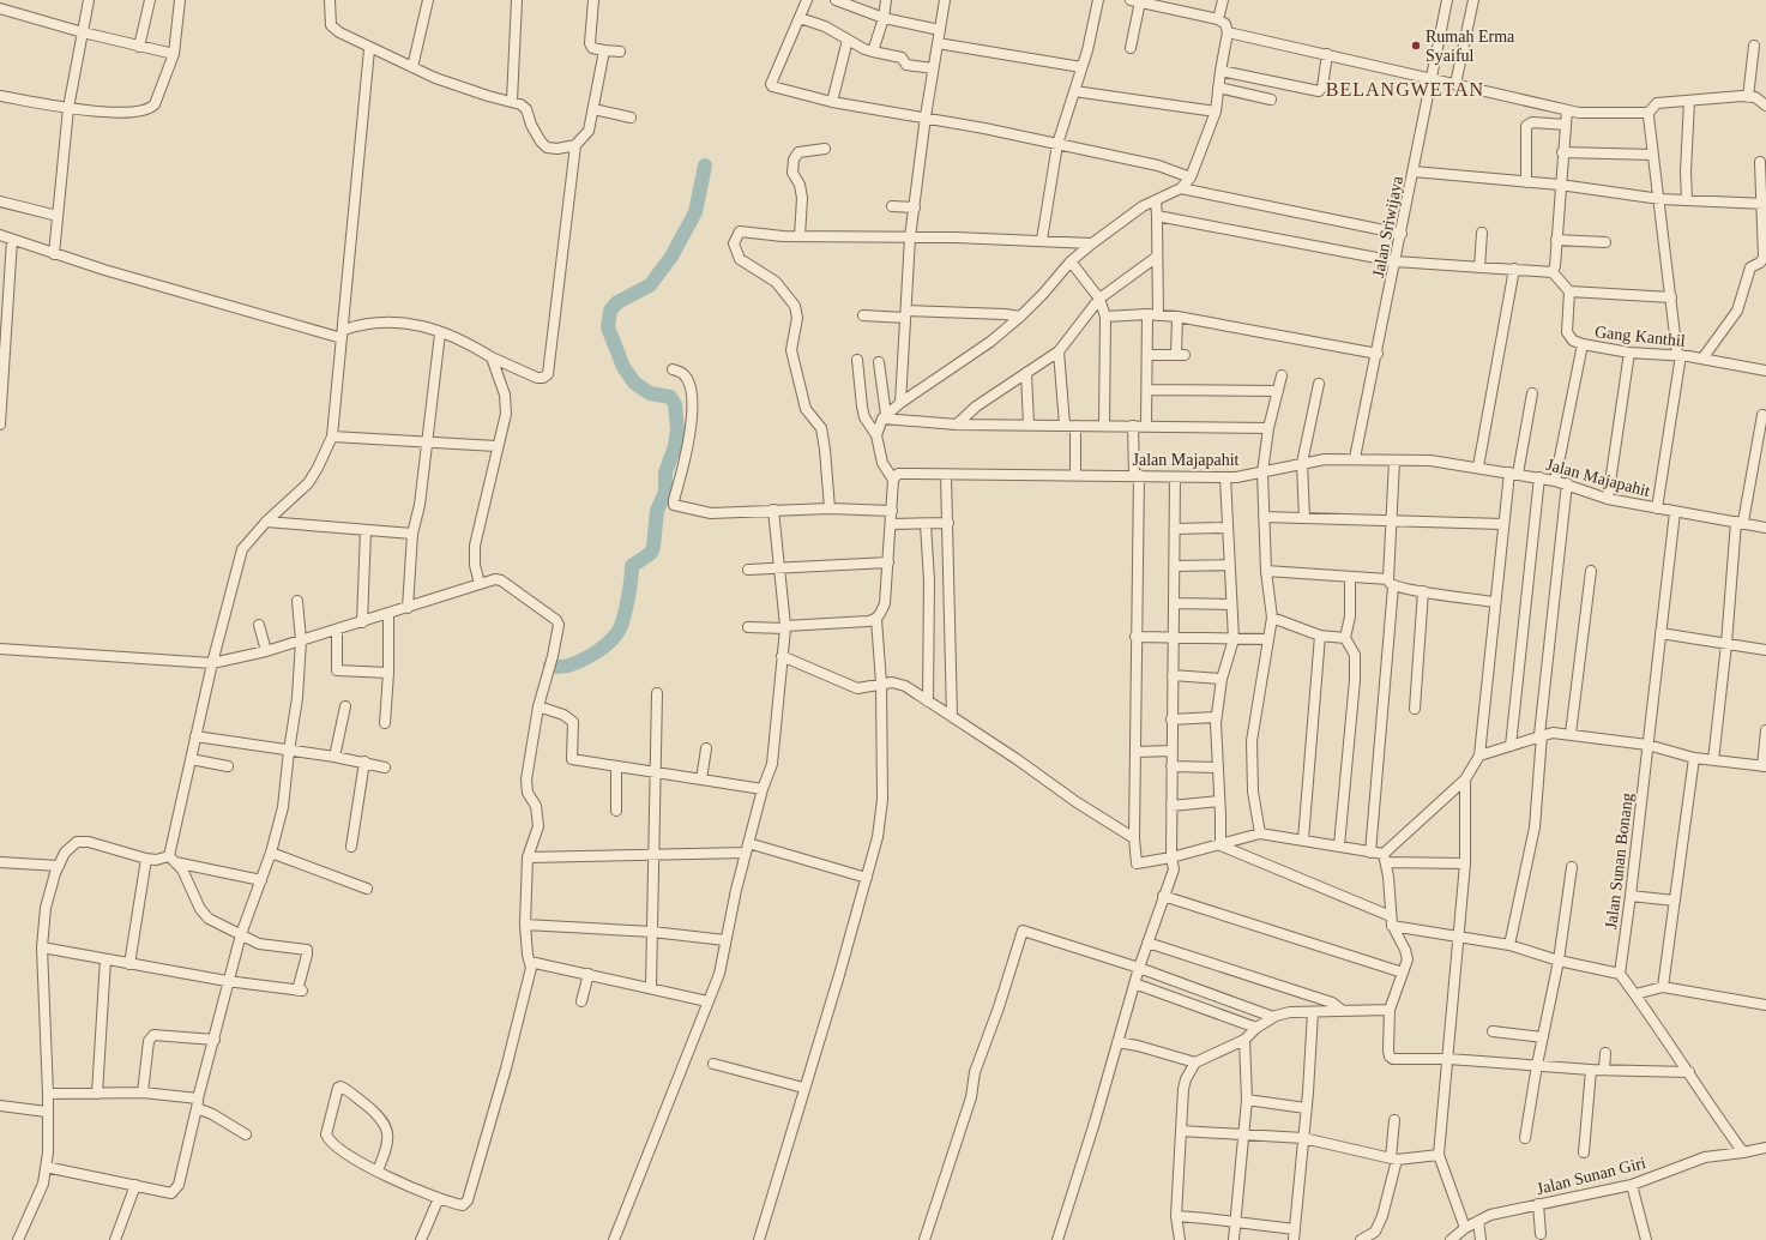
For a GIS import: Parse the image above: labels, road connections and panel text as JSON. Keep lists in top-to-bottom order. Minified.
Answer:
{"streets":{"street":["Jalan Sriwijaya","Gang Kanthil","Jalan Majapahit","Jalan Sunan Bonang","Jalan Sunan Giri"]},"crossings":[["Jalan Sriwijaya","Jalan Majapahit"],["Jalan Majapahit","Jalan Sunan Bonang"]],"districts":["BELANGWETAN"],"places":["Rumah Erma Syaiful"]}
